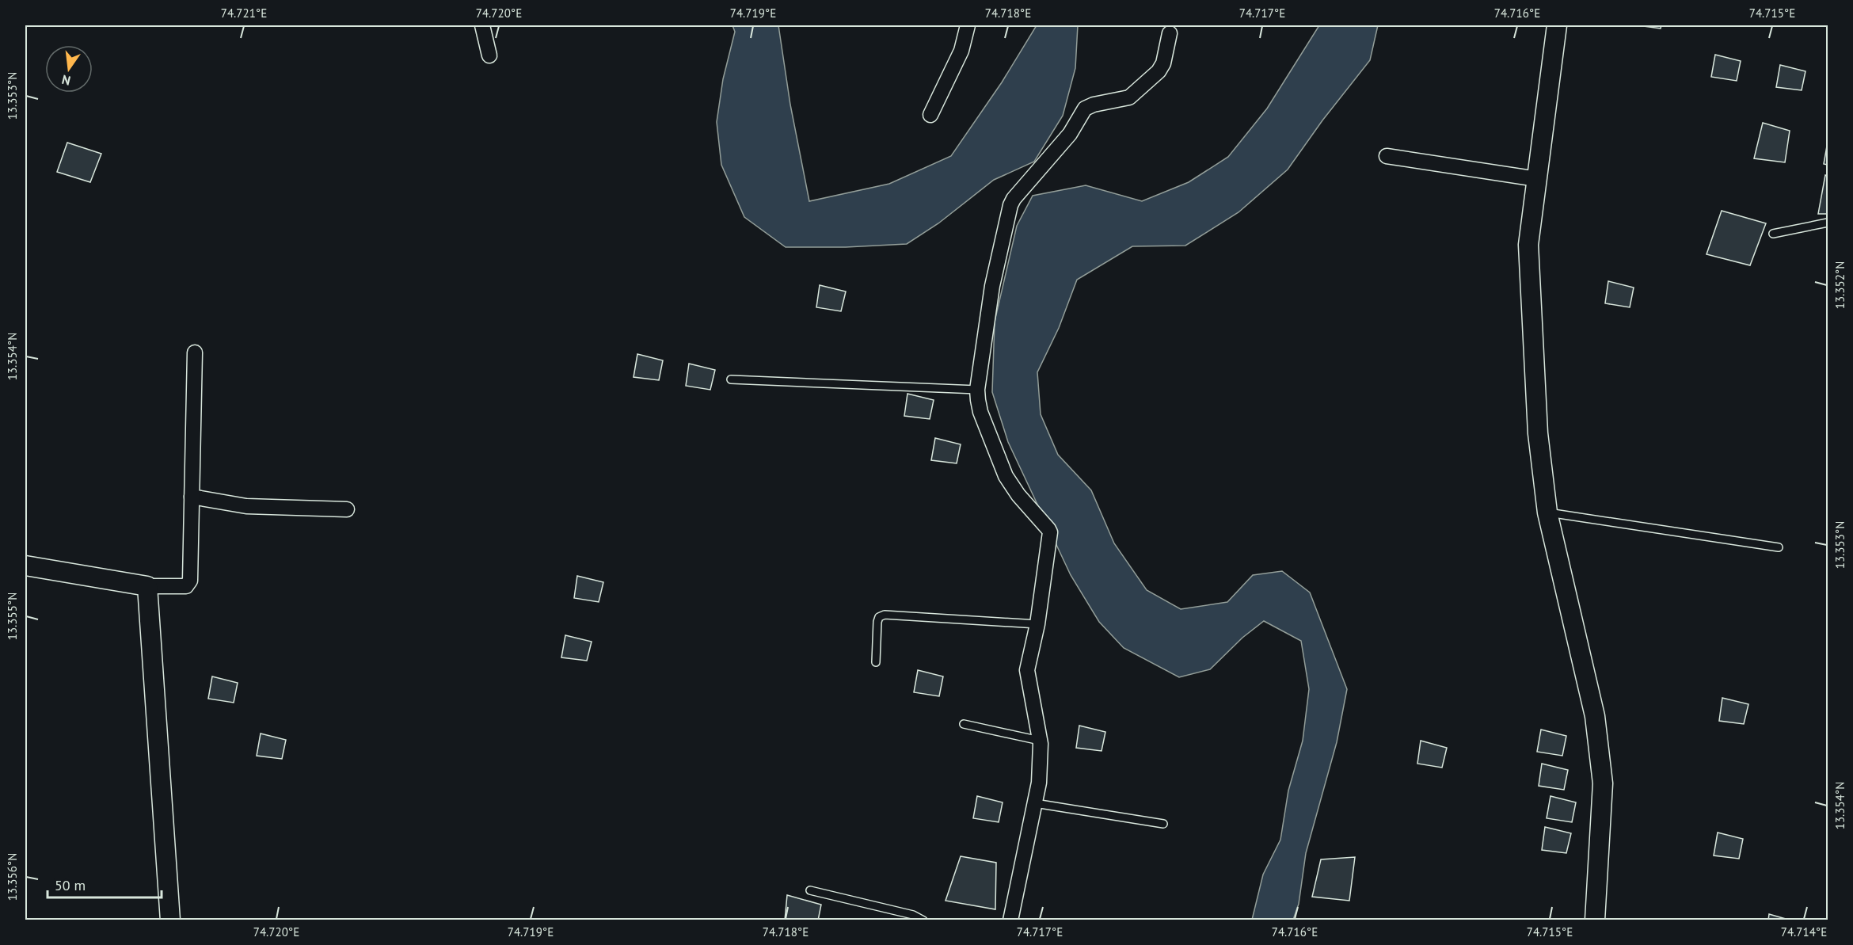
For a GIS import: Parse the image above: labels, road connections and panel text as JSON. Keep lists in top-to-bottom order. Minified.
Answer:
{"scale_bar":"50 m","north":"bottom","coordinates":["74.721°E","74.720°E","74.719°E","74.718°E","74.717°E","74.716°E","74.715°E","13.353°N","13.352°N","13.354°N","13.355°N","13.356°N","74.714°E"]}
